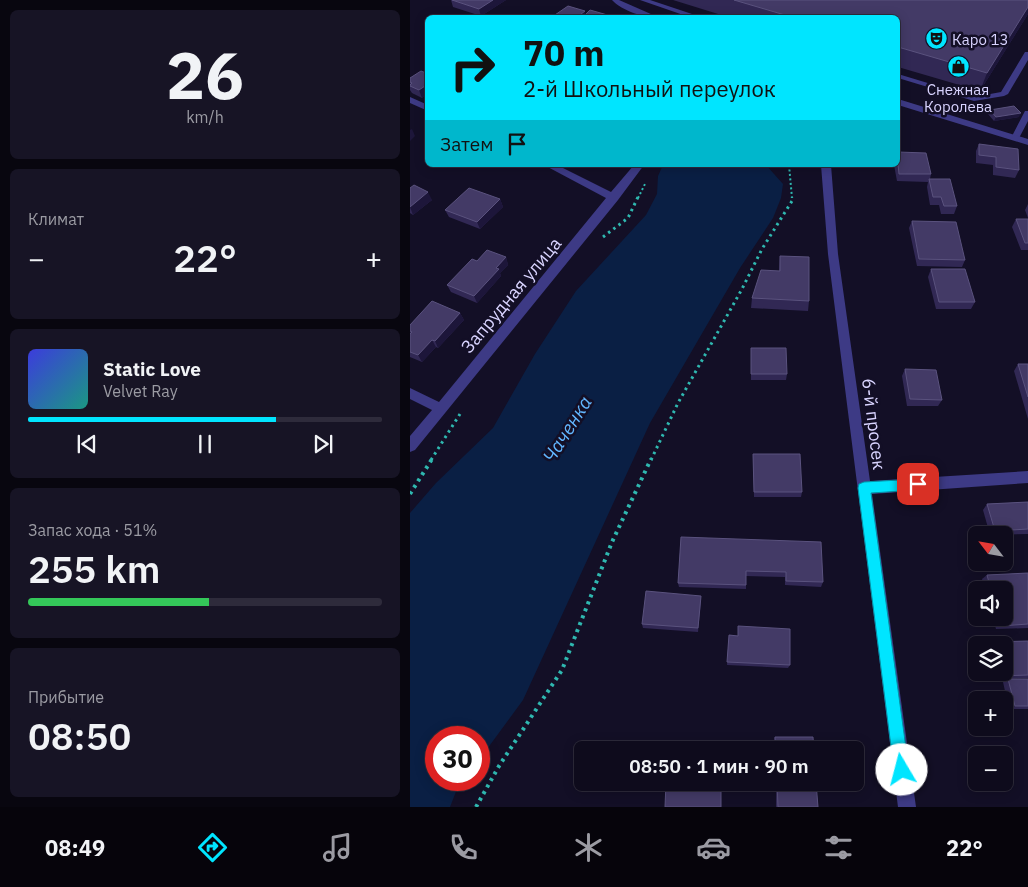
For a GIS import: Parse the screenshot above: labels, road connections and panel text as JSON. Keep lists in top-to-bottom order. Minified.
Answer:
{"streets":{"street":["Запрудная улица","6-й просек"]},"water":["Чаченка"],"places":{"theatre":["Каро 13"],"shop":["Снежная Королева"]},"north":"top left","page":{"tile":[["26","km/h"],"Климат",["Запас хода · 51%","255 km"],["Прибытие","08:50"]],"turn":["70 m","2-й Школьный переулок"],"then":"Затем","heat":["−","22°","+"],"song":["Static Love","Velvet Ray"],"map_buttons":["+","−"],"limit":"30","trip":"08:50 · 1 мин · 90 m","tabs":["08:49","22°"]}}
